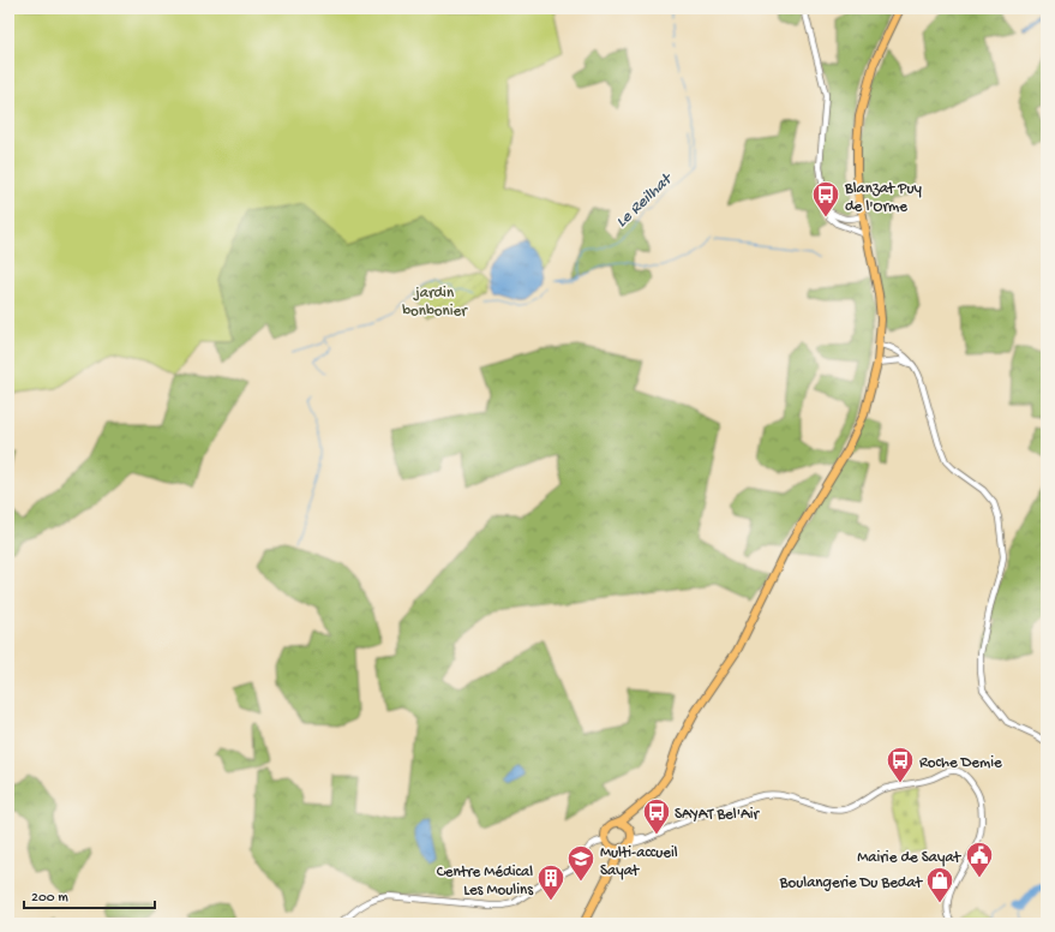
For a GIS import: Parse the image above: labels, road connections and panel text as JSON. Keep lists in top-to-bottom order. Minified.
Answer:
{"water":["Le Reilhat"],"parks":["jardin bonbonier"],"places":{"bus stop":["Blanzat Puy de l'Orme","Roche Demie","SAYAT Bel'Air"],"public building":["Mairie de Sayat"],"school or university":["Multi-accueil Sayat"],"building":["Centre Médical Les Moulins"],"shop":["Boulangerie Du Bedat"]},"scale_bar":"200 m"}
